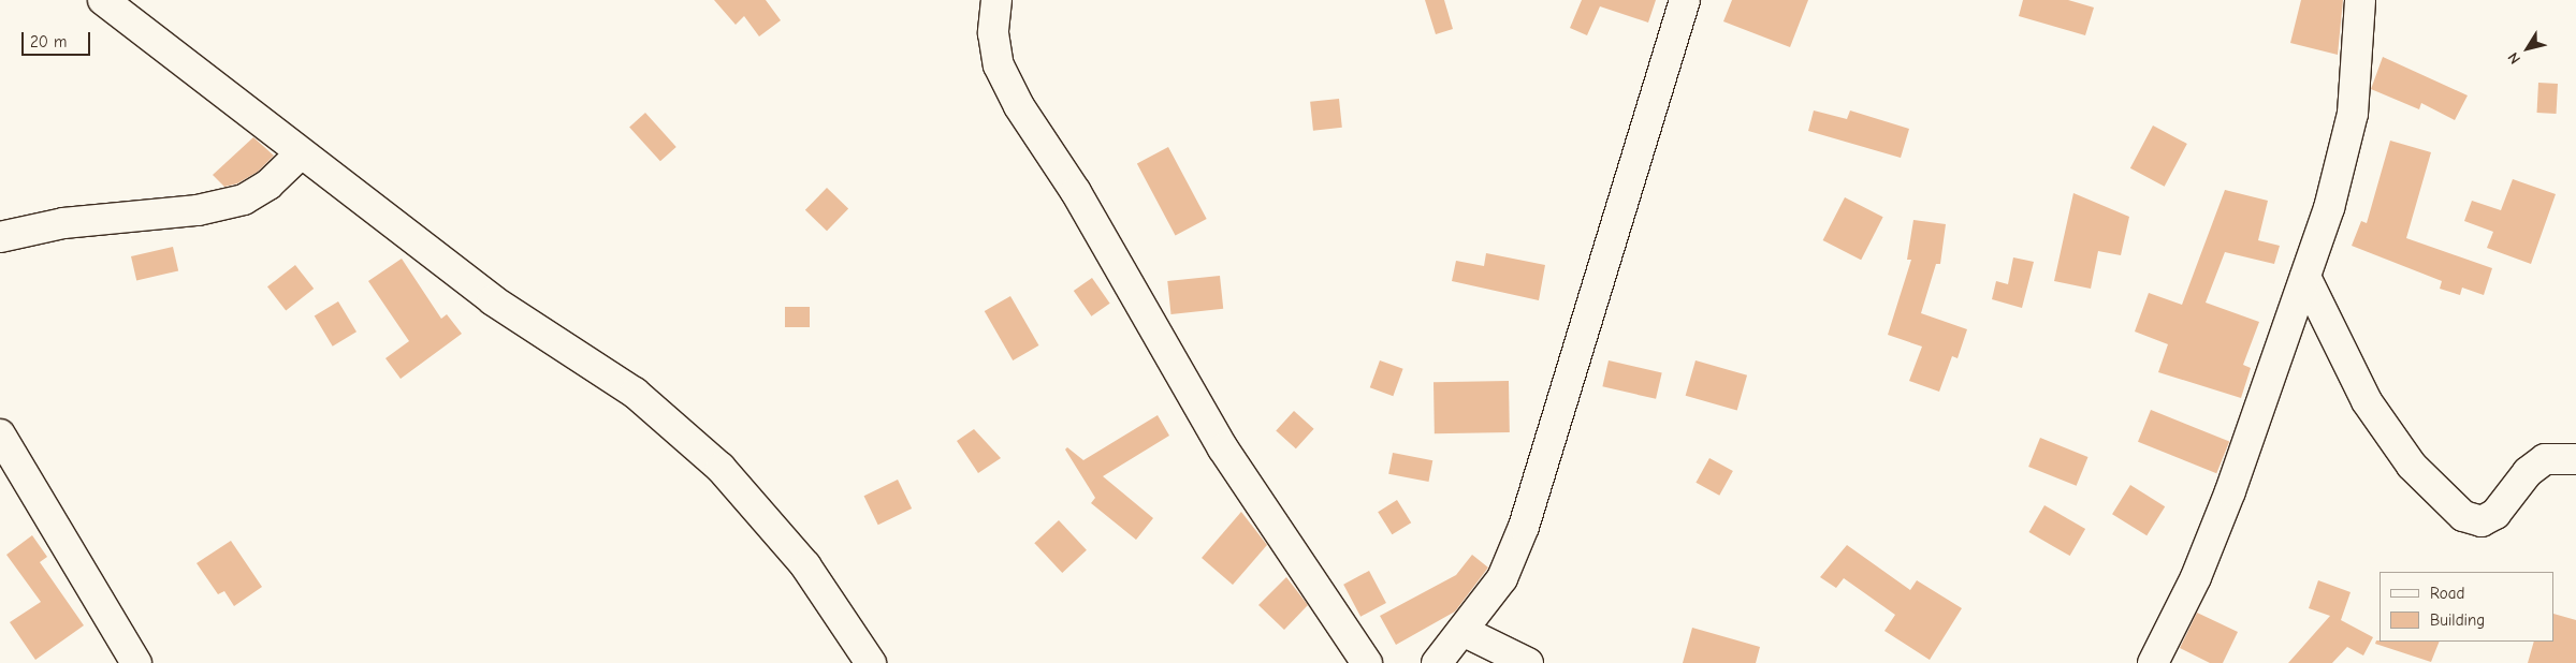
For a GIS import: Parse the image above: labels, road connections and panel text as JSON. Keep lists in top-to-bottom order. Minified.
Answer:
{"legend":["Road","Building"],"scale_bar":"20 m","north":"bottom left"}
